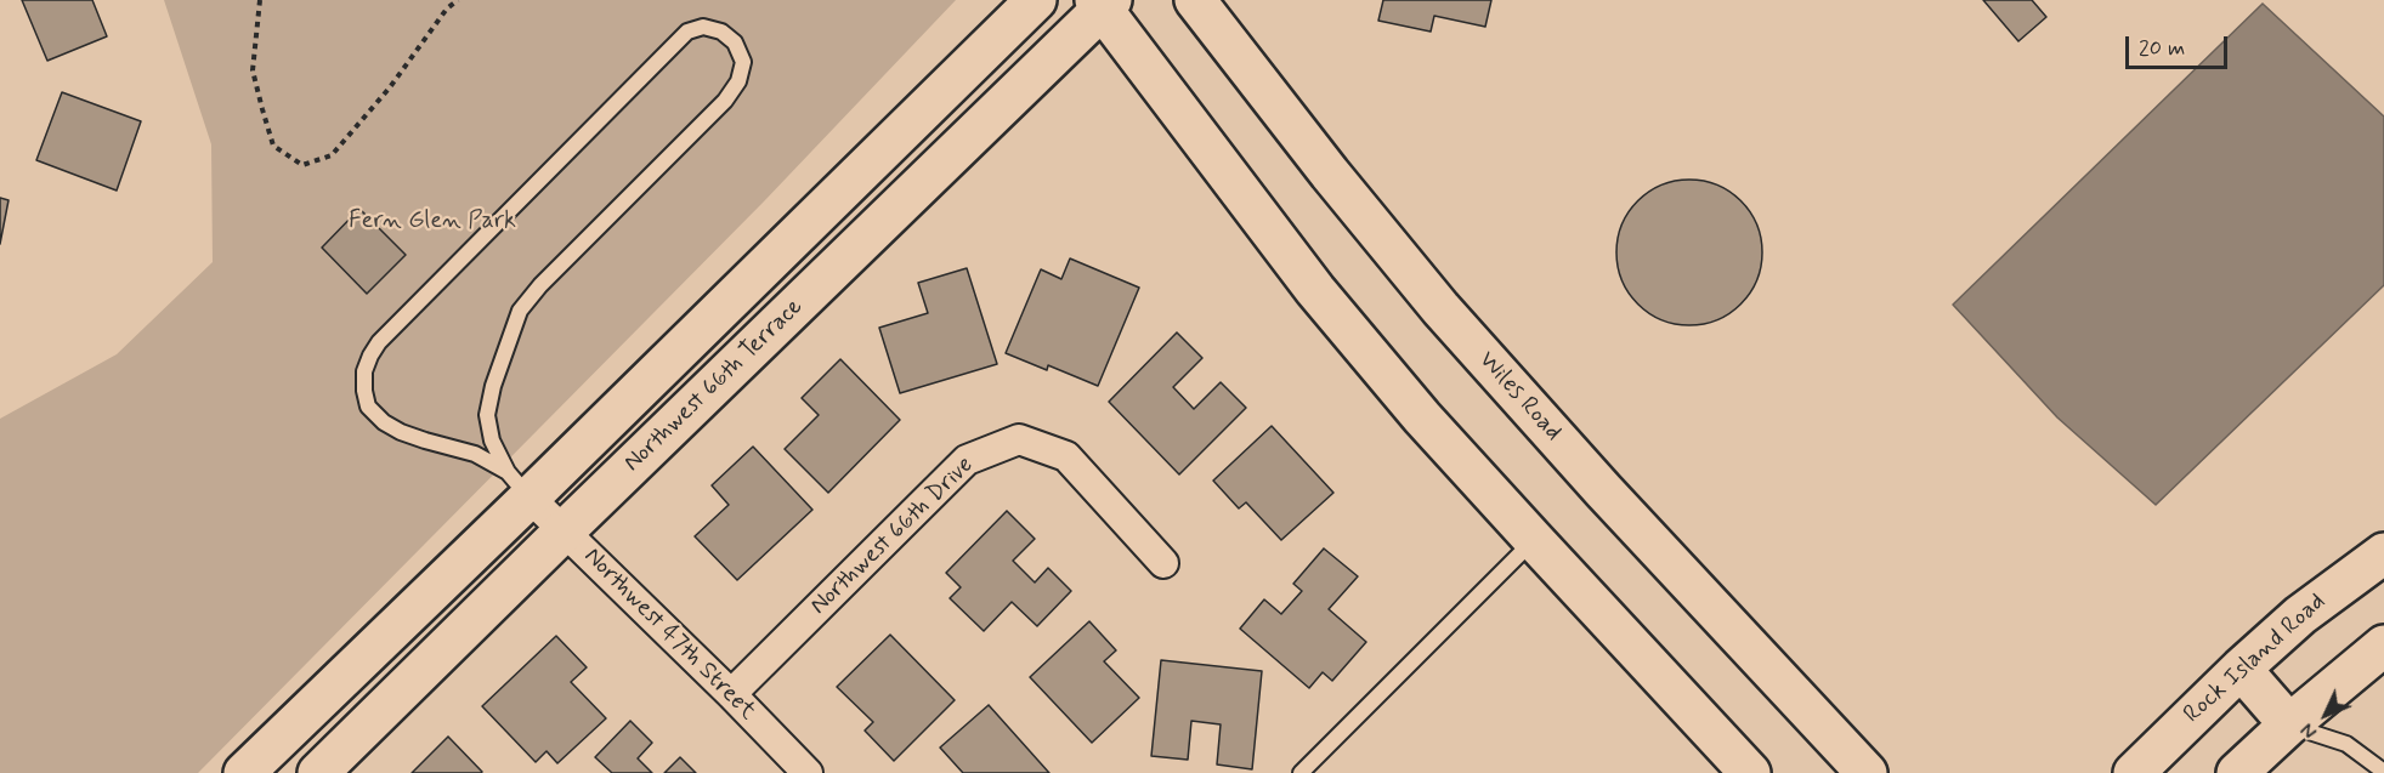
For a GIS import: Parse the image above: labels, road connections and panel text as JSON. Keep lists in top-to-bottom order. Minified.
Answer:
{"streets":{"main road":["Northwest 66th Terrace","Wiles Road","Rock Island Road"],"street":["Northwest 66th Drive","Northwest 47th Street"]},"crossings":[["Northwest 66th Terrace","Northwest 47th Street"],["Northwest 66th Drive","Northwest 47th Street"]],"parks":["Fern Glen Park"],"scale_bar":"20 m","north":"bottom left"}
